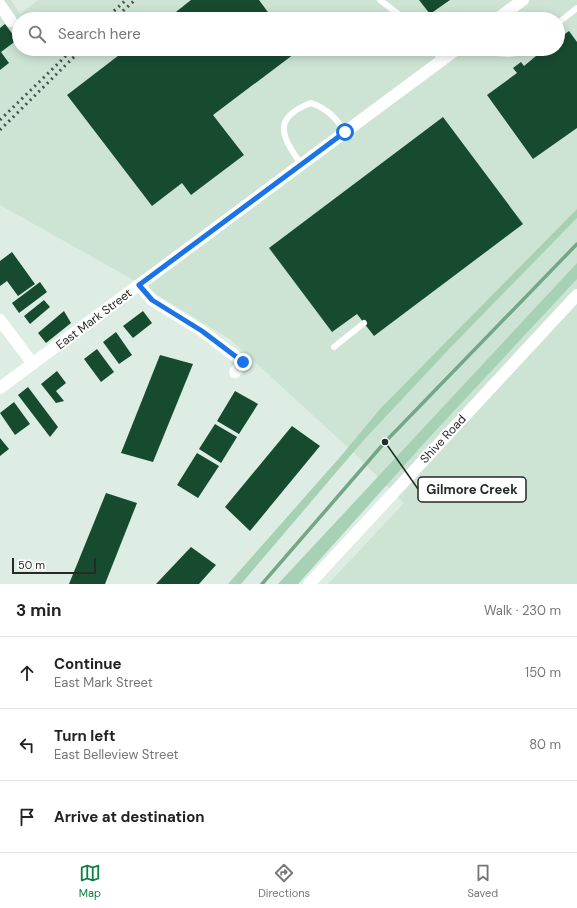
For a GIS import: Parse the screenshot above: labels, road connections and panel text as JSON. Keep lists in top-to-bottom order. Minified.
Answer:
{"streets":{"street":["East Mark Street","Shive Road"]},"places":["Gilmore Creek"],"scale_bar":"50 m","page":{"search":"Search here","scale":"50 m","heading":["3 min","Walk · 230 m"],"list":[["Continue","East Mark Street","150 m"],["Turn left","East Belleview Street","80 m"],"Arrive at destination"],"nav":["Map","Directions","Saved"]}}
